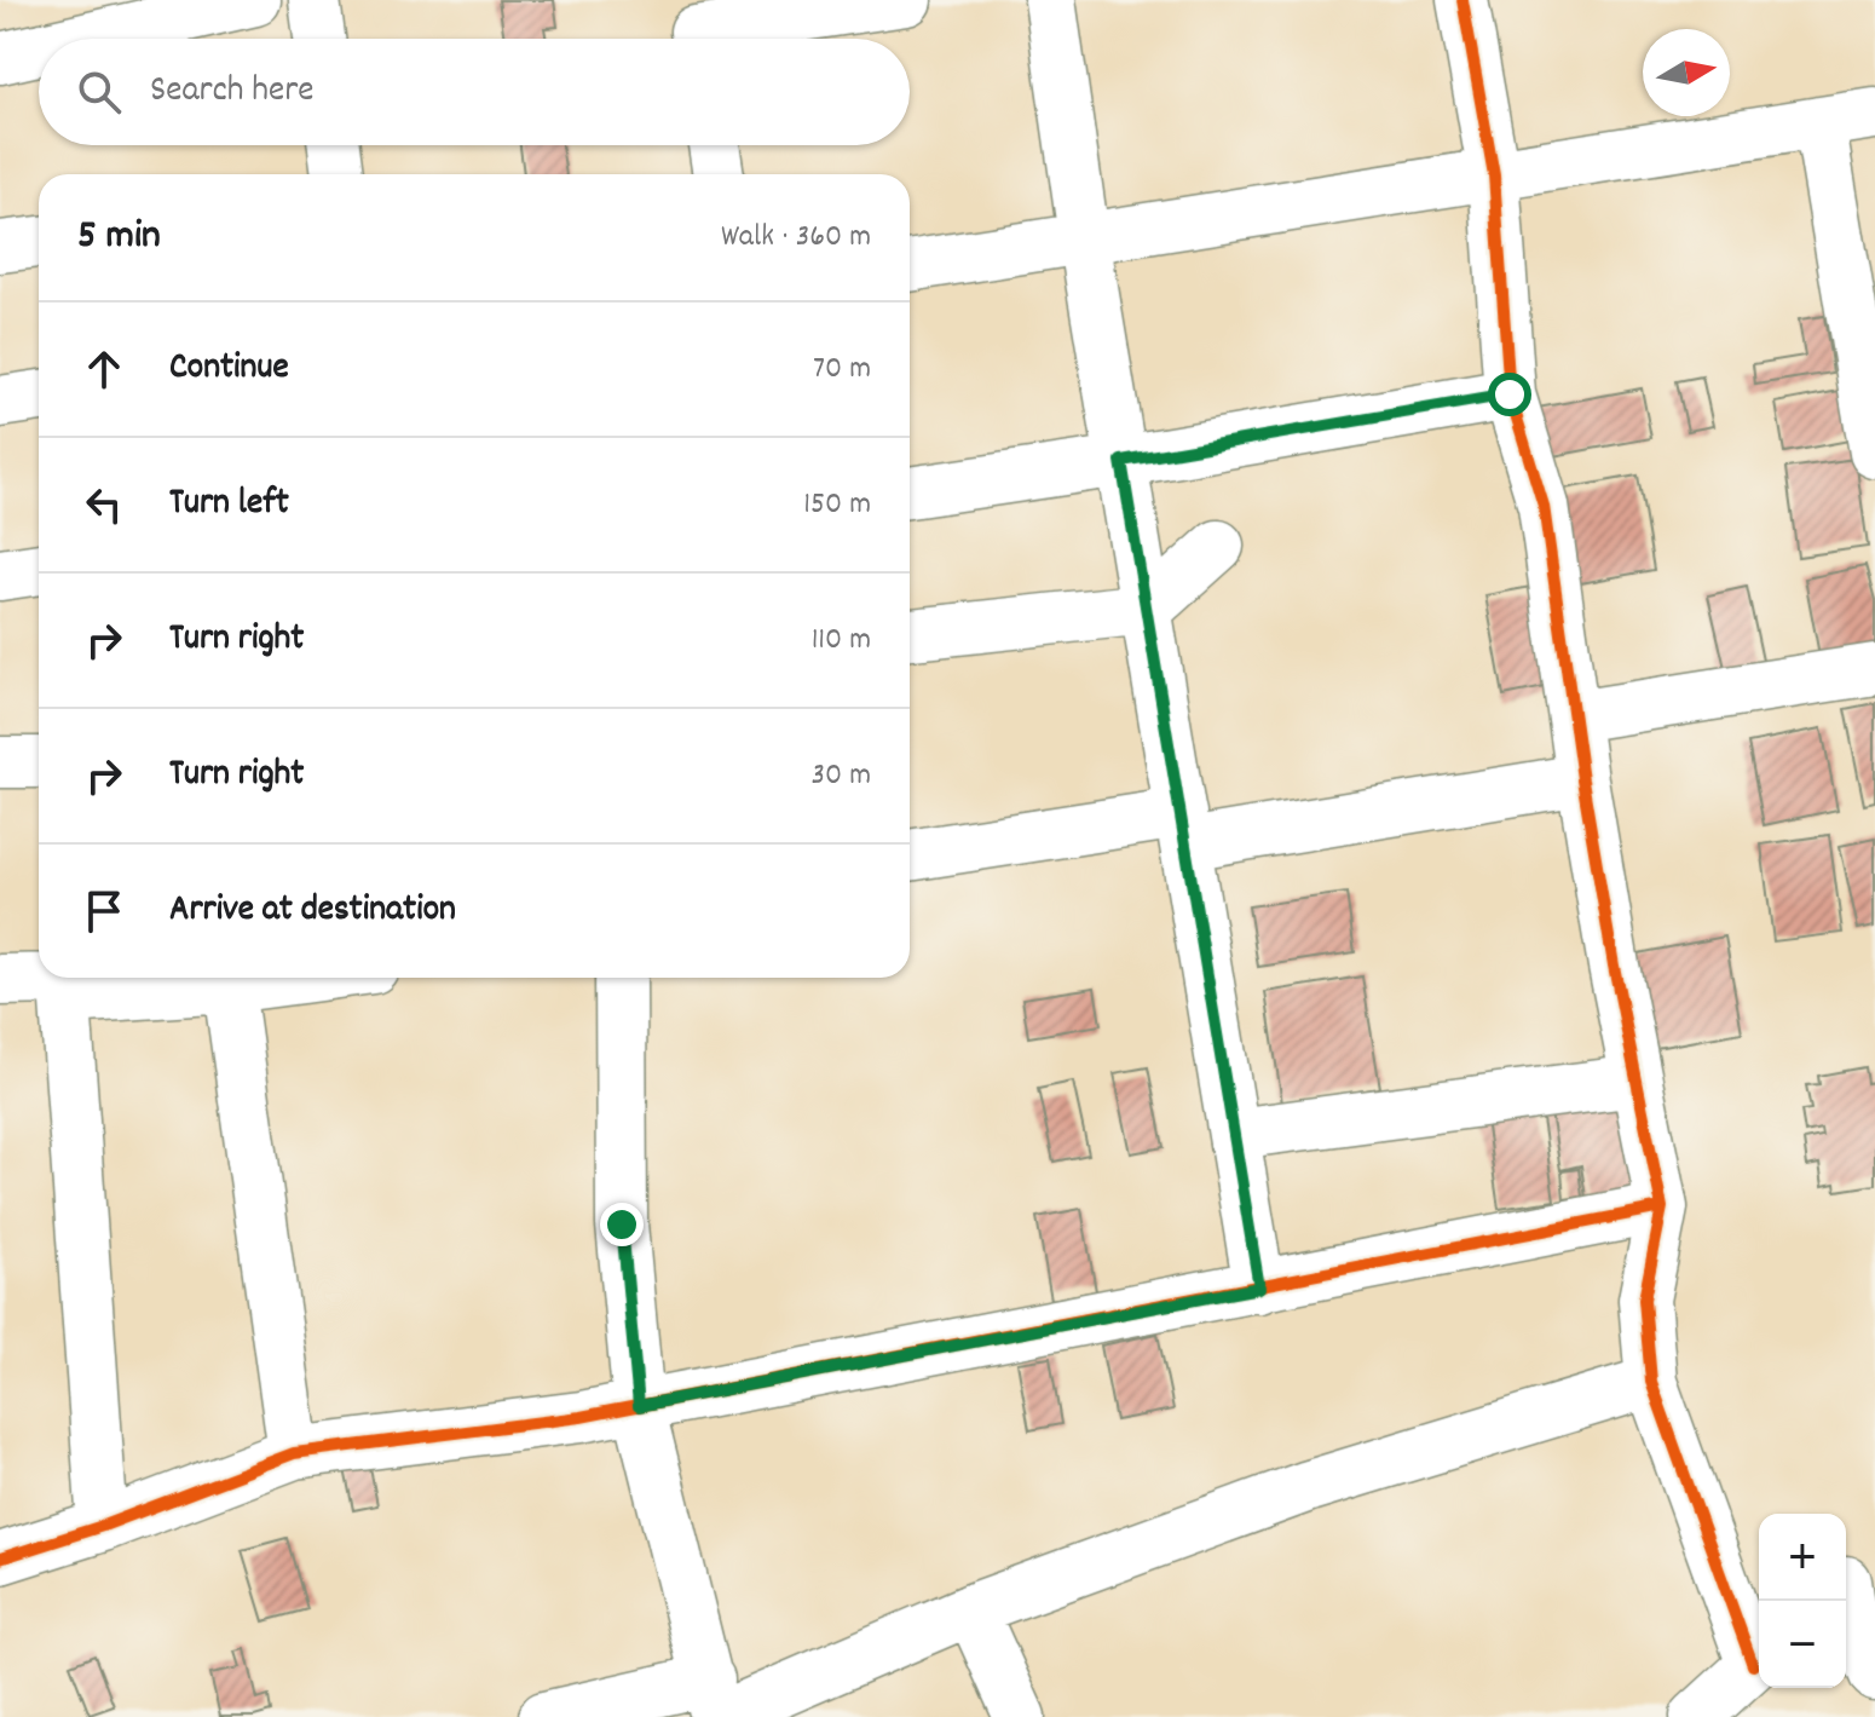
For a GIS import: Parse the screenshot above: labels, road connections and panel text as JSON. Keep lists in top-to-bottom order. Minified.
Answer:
{"north":"right","page":{"search":"Search here","heading":["5 min","Walk · 360 m"],"list":[["Continue","70 m"],["Turn left","150 m"],["Turn right","110 m"],["Turn right","30 m"],"Arrive at destination"],"map_buttons":["+","−"]}}
